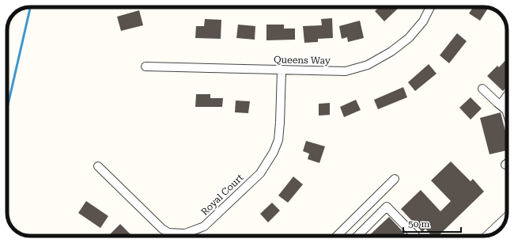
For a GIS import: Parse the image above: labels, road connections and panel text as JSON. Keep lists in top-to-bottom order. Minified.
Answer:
{"streets":{"street":["Queens Way","Royal Court"]},"crossings":[["Queens Way","Royal Court"]],"scale_bar":"50 m"}
